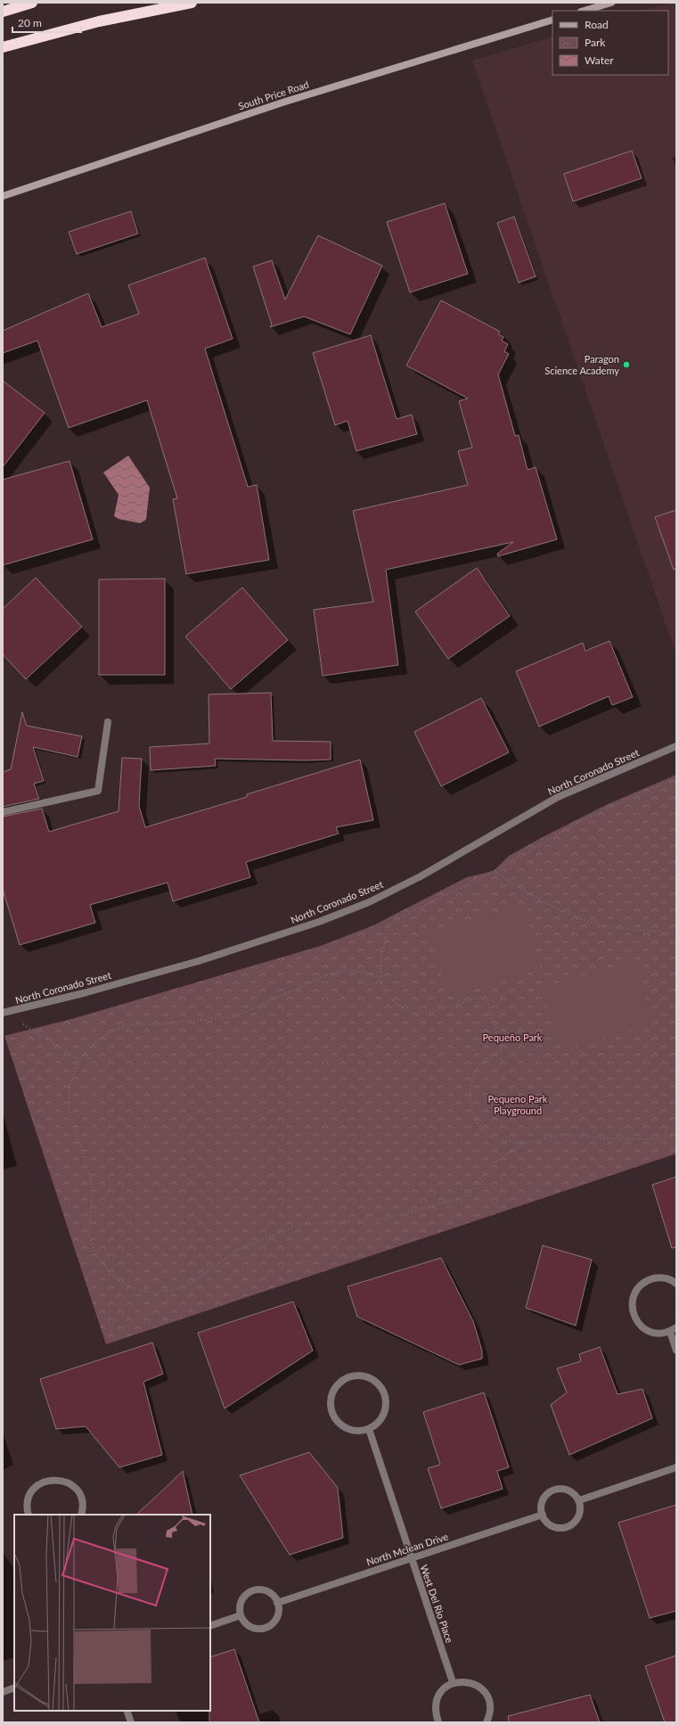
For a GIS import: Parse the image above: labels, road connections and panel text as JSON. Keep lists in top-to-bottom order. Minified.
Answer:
{"streets":{"main road":["South Price Road"],"street":["North Coronado Street","North Mclean Drive","West Del Rio Place"]},"crossings":[["North Mclean Drive","West Del Rio Place"]],"parks":["Pequeño Park","Pequeno Park Playground"],"places":["Paragon Science Academy"],"legend":["Road","Park","Water"],"scale_bar":"20 m"}
